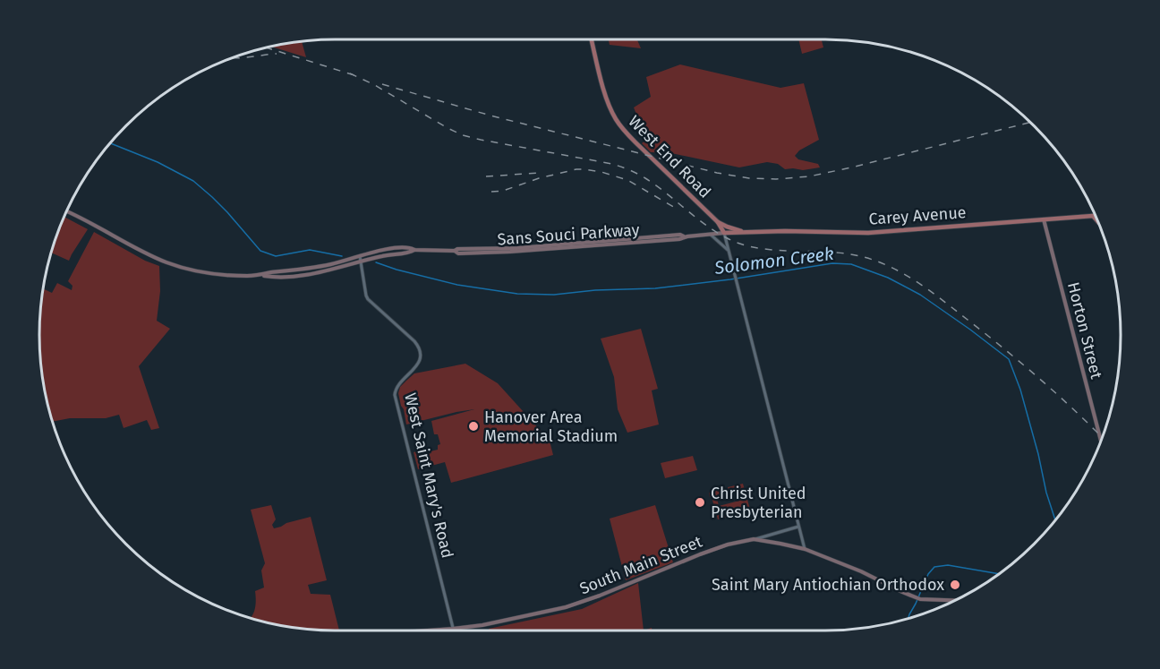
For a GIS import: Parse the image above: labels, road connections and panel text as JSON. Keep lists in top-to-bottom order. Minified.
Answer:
{"streets":{"main road":["West End Road","Carey Avenue","Sans Souci Parkway","Horton Street","South Main Street"],"street":["West Saint Mary's Road"]},"crossings":[["West End Road","Carey Avenue"],["West End Road","Sans Souci Parkway"],["Carey Avenue","Sans Souci Parkway"],["Carey Avenue","Horton Street"],["Sans Souci Parkway","West Saint Mary's Road"],["West Saint Mary's Road","South Main Street"]],"water":["Solomon Creek"],"places":["Hanover Area Memorial Stadium","Christ United Presbyterian","Saint Mary Antiochian Orthodox"]}
